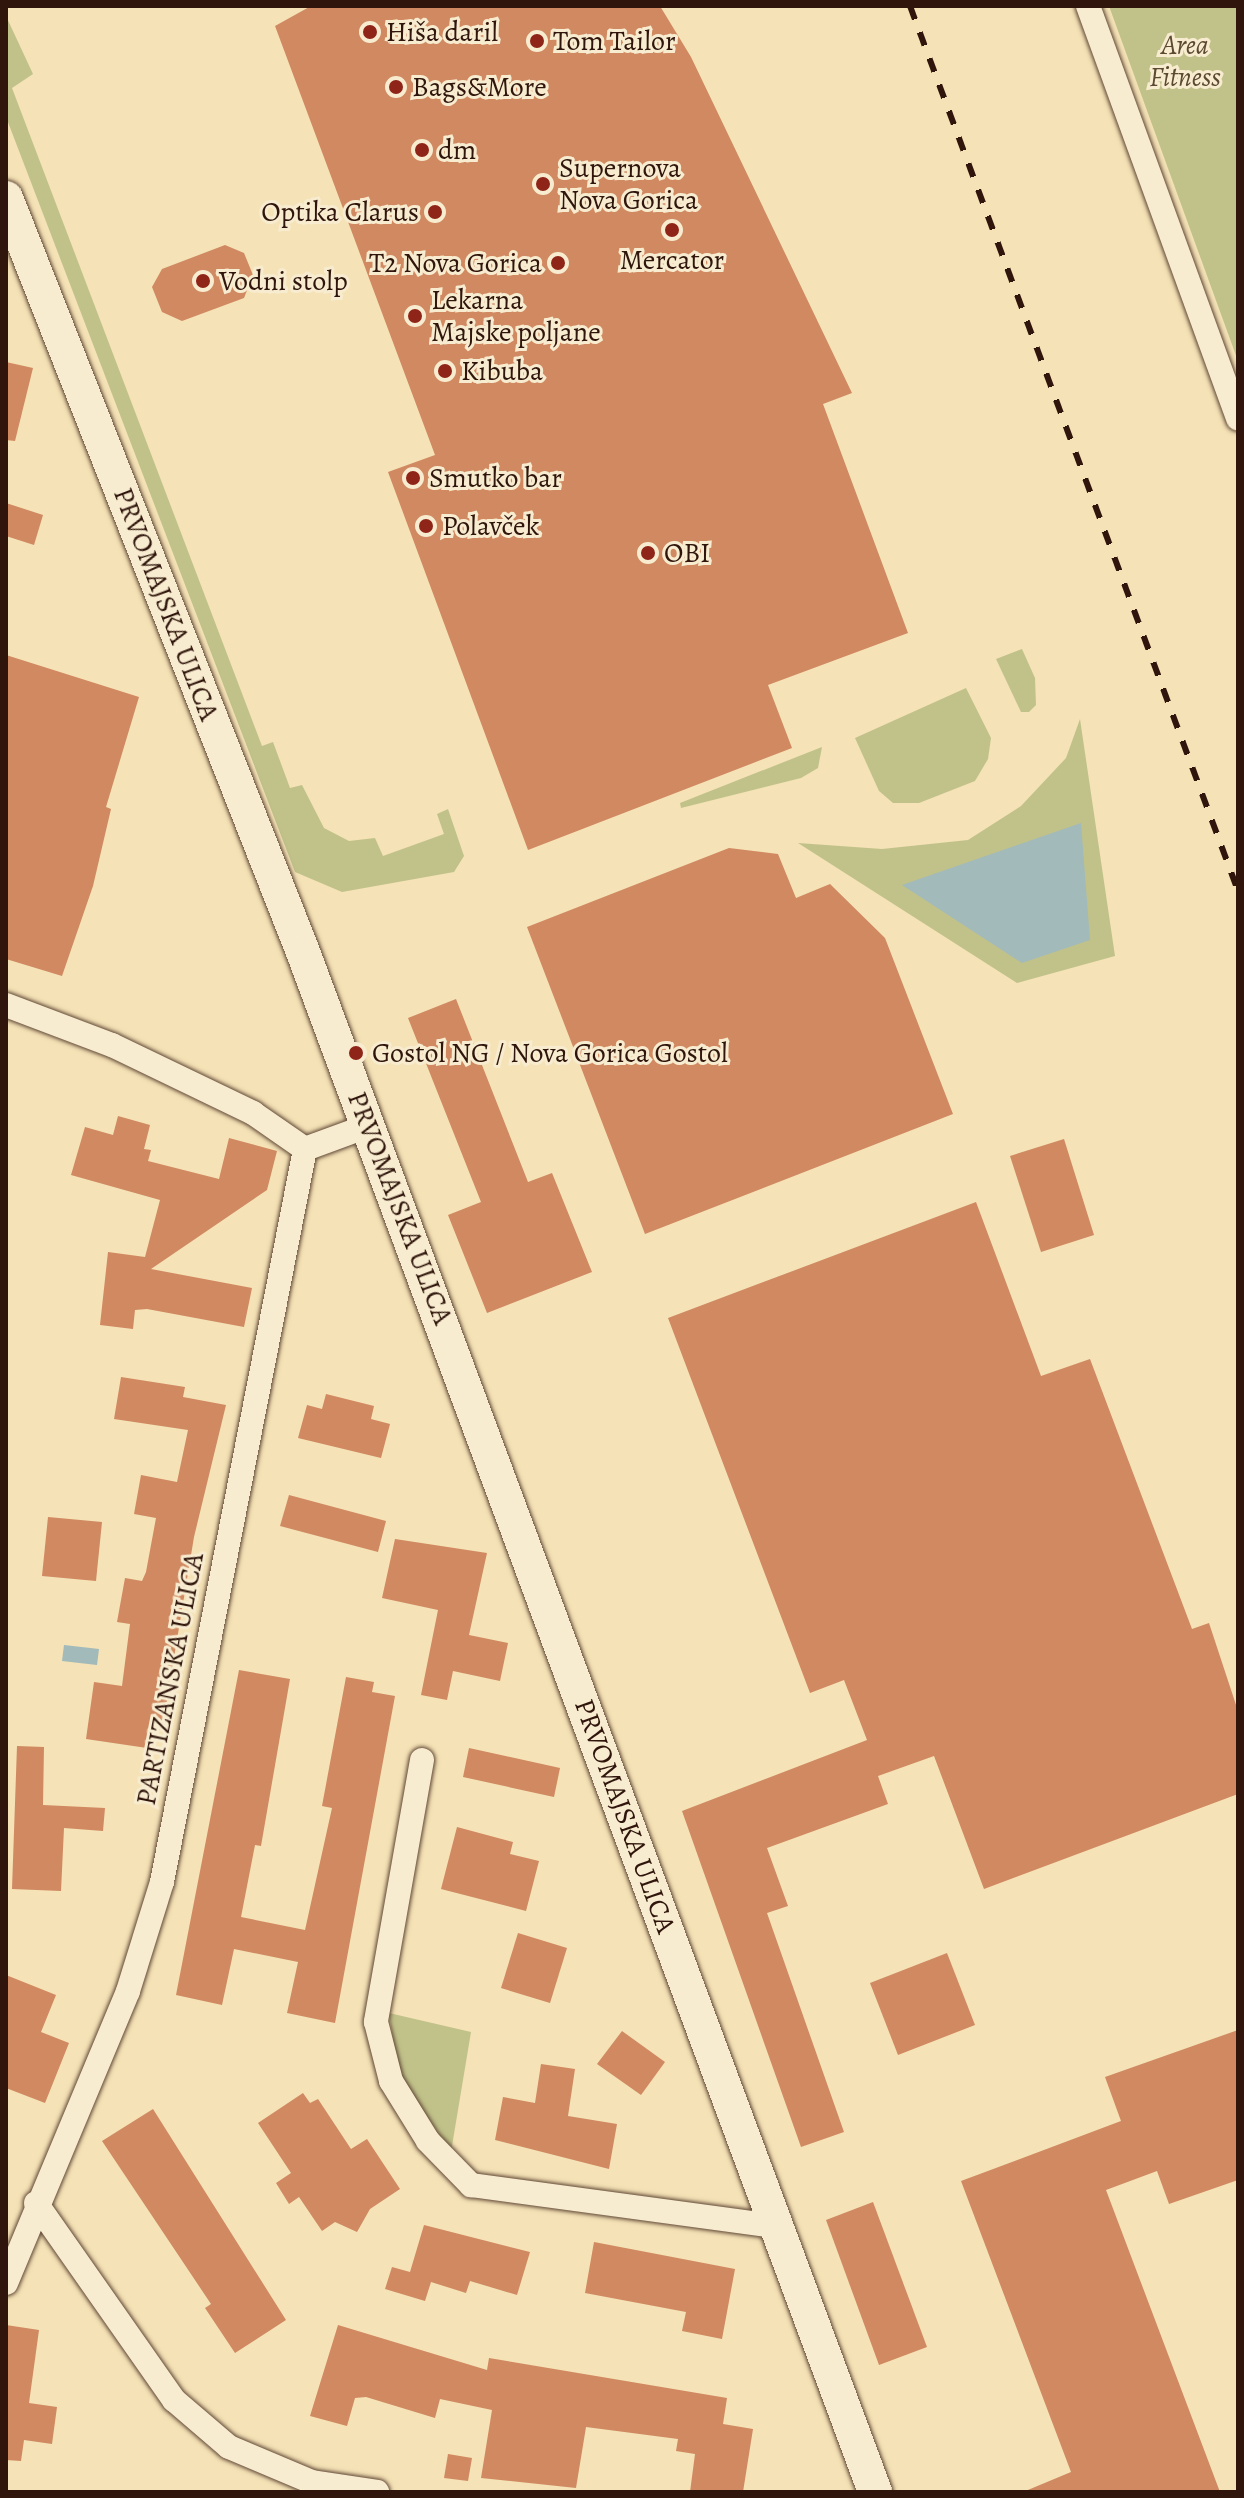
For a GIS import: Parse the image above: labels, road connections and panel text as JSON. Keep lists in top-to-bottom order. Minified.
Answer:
{"streets":{"street":["PRVOMAJSKA ULICA","PARTIZANSKA ULICA"]},"parks":["Area Fitness"],"places":["Hiša daril","Tom Tailor","Bags&More","dm","Supernova Nova Gorica","Optika Clarus","Mercator","T2 Nova Gorica","Vodni stolp","Lekarna Majske poljane","Kibuba","Smutko bar","Polavček","OBI","Gostol NG / Nova Gorica Gostol"]}
